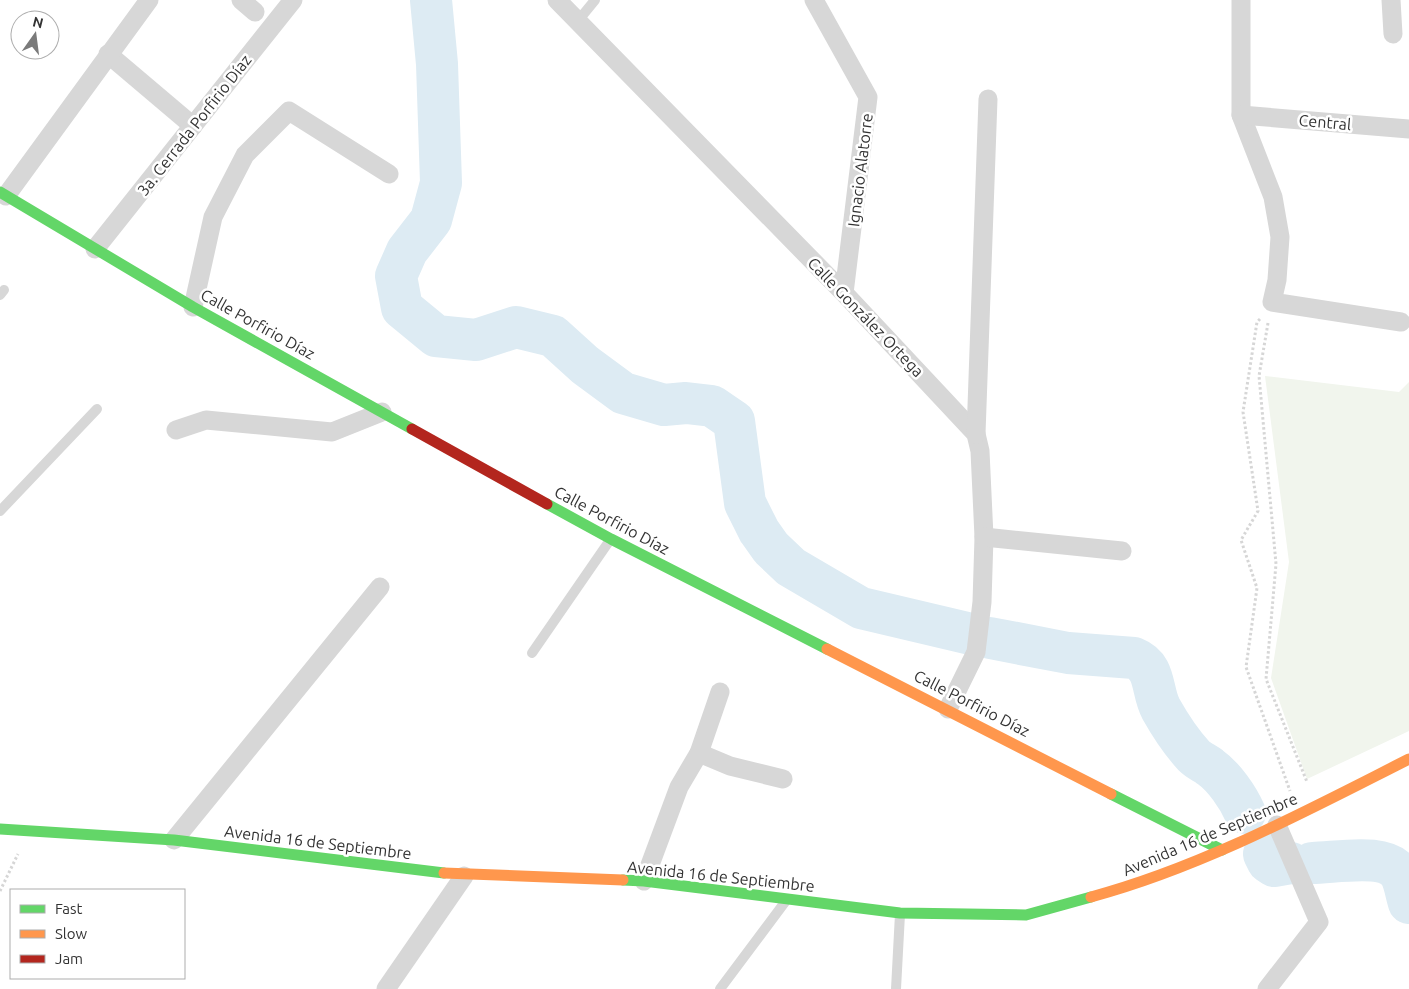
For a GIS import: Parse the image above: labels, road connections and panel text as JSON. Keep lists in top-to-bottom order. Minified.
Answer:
{"streets":{"main road":["Calle Porfirio Díaz","Avenida 16 de Septiembre"],"street":["Central","3a. Cerrada Porfirio Díaz","Ignacio Alatorre","Calle González Ortega"]},"crossings":[["3a. Cerrada Porfirio Díaz","Calle Porfirio Díaz"],["Ignacio Alatorre","Calle González Ortega"],["Calle Porfirio Díaz","Avenida 16 de Septiembre"]],"legend":["Fast","Slow","Jam"],"north":"top"}
